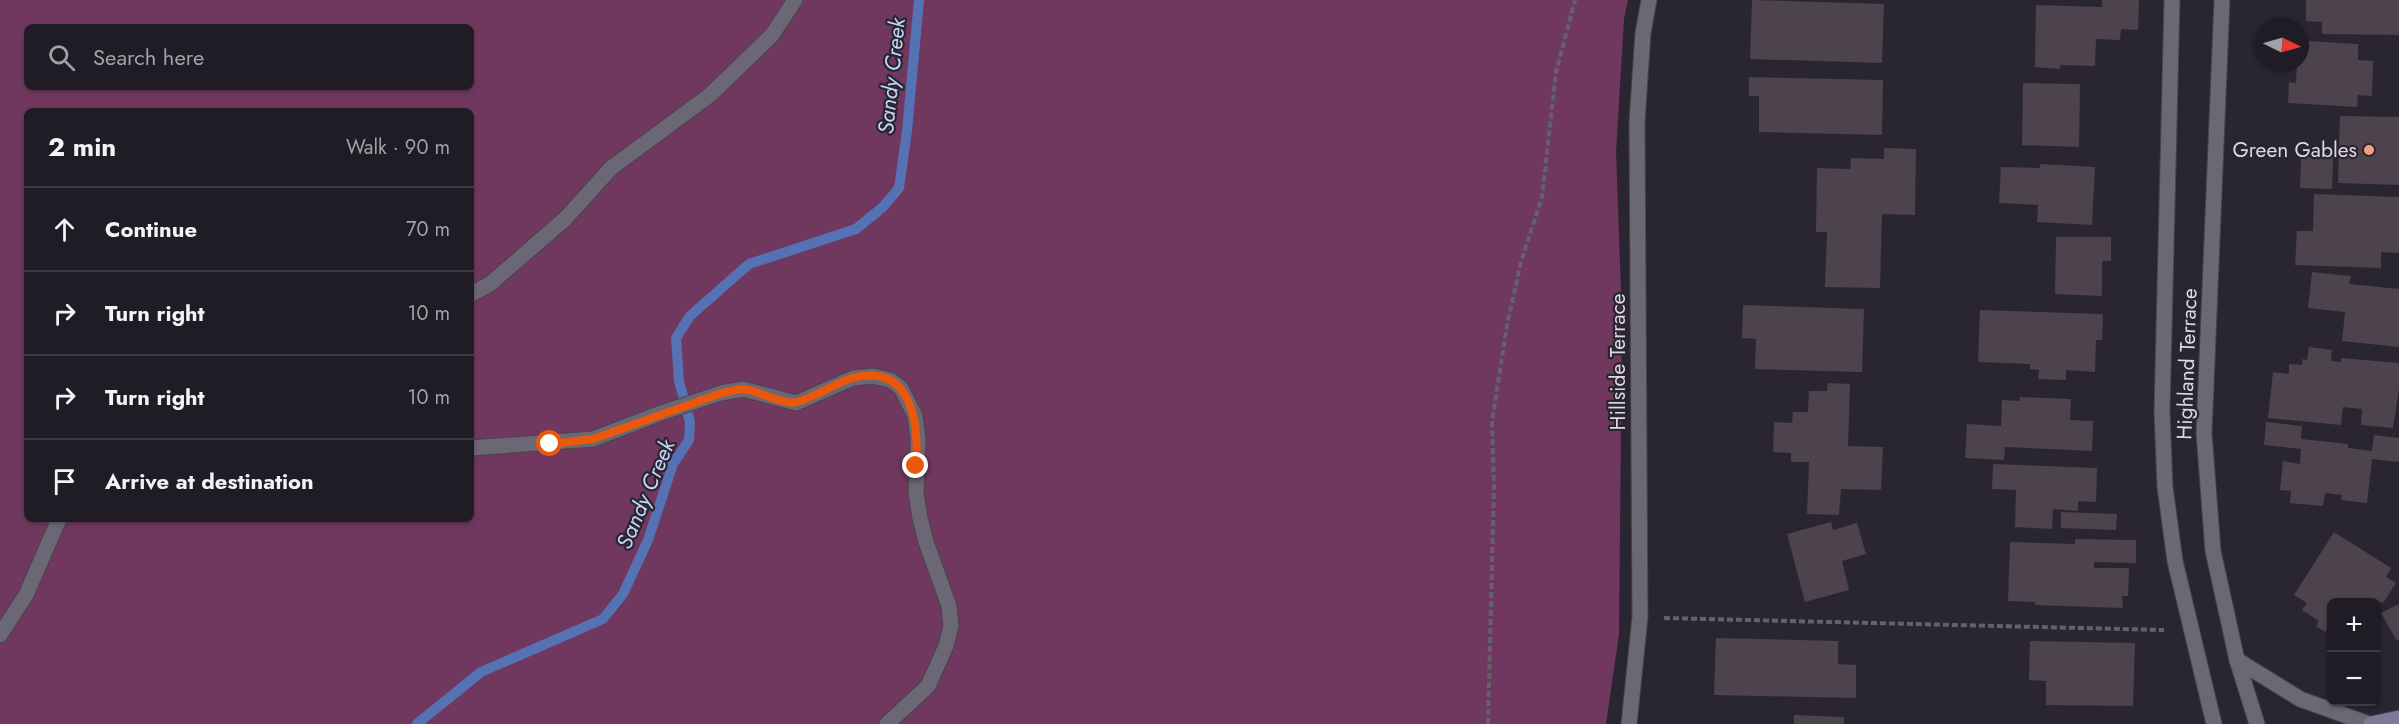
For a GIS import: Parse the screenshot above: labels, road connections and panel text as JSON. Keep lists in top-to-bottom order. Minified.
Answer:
{"streets":{"street":["Hillside Terrace","Highland Terrace"]},"water":["Sandy Creek"],"places":["Green Gables"],"north":"right","page":{"search":"Search here","heading":["2 min","Walk · 90 m"],"list":[["Continue","70 m"],["Turn right","10 m"],["Turn right","10 m"],"Arrive at destination"],"map_buttons":["+","−"]}}
